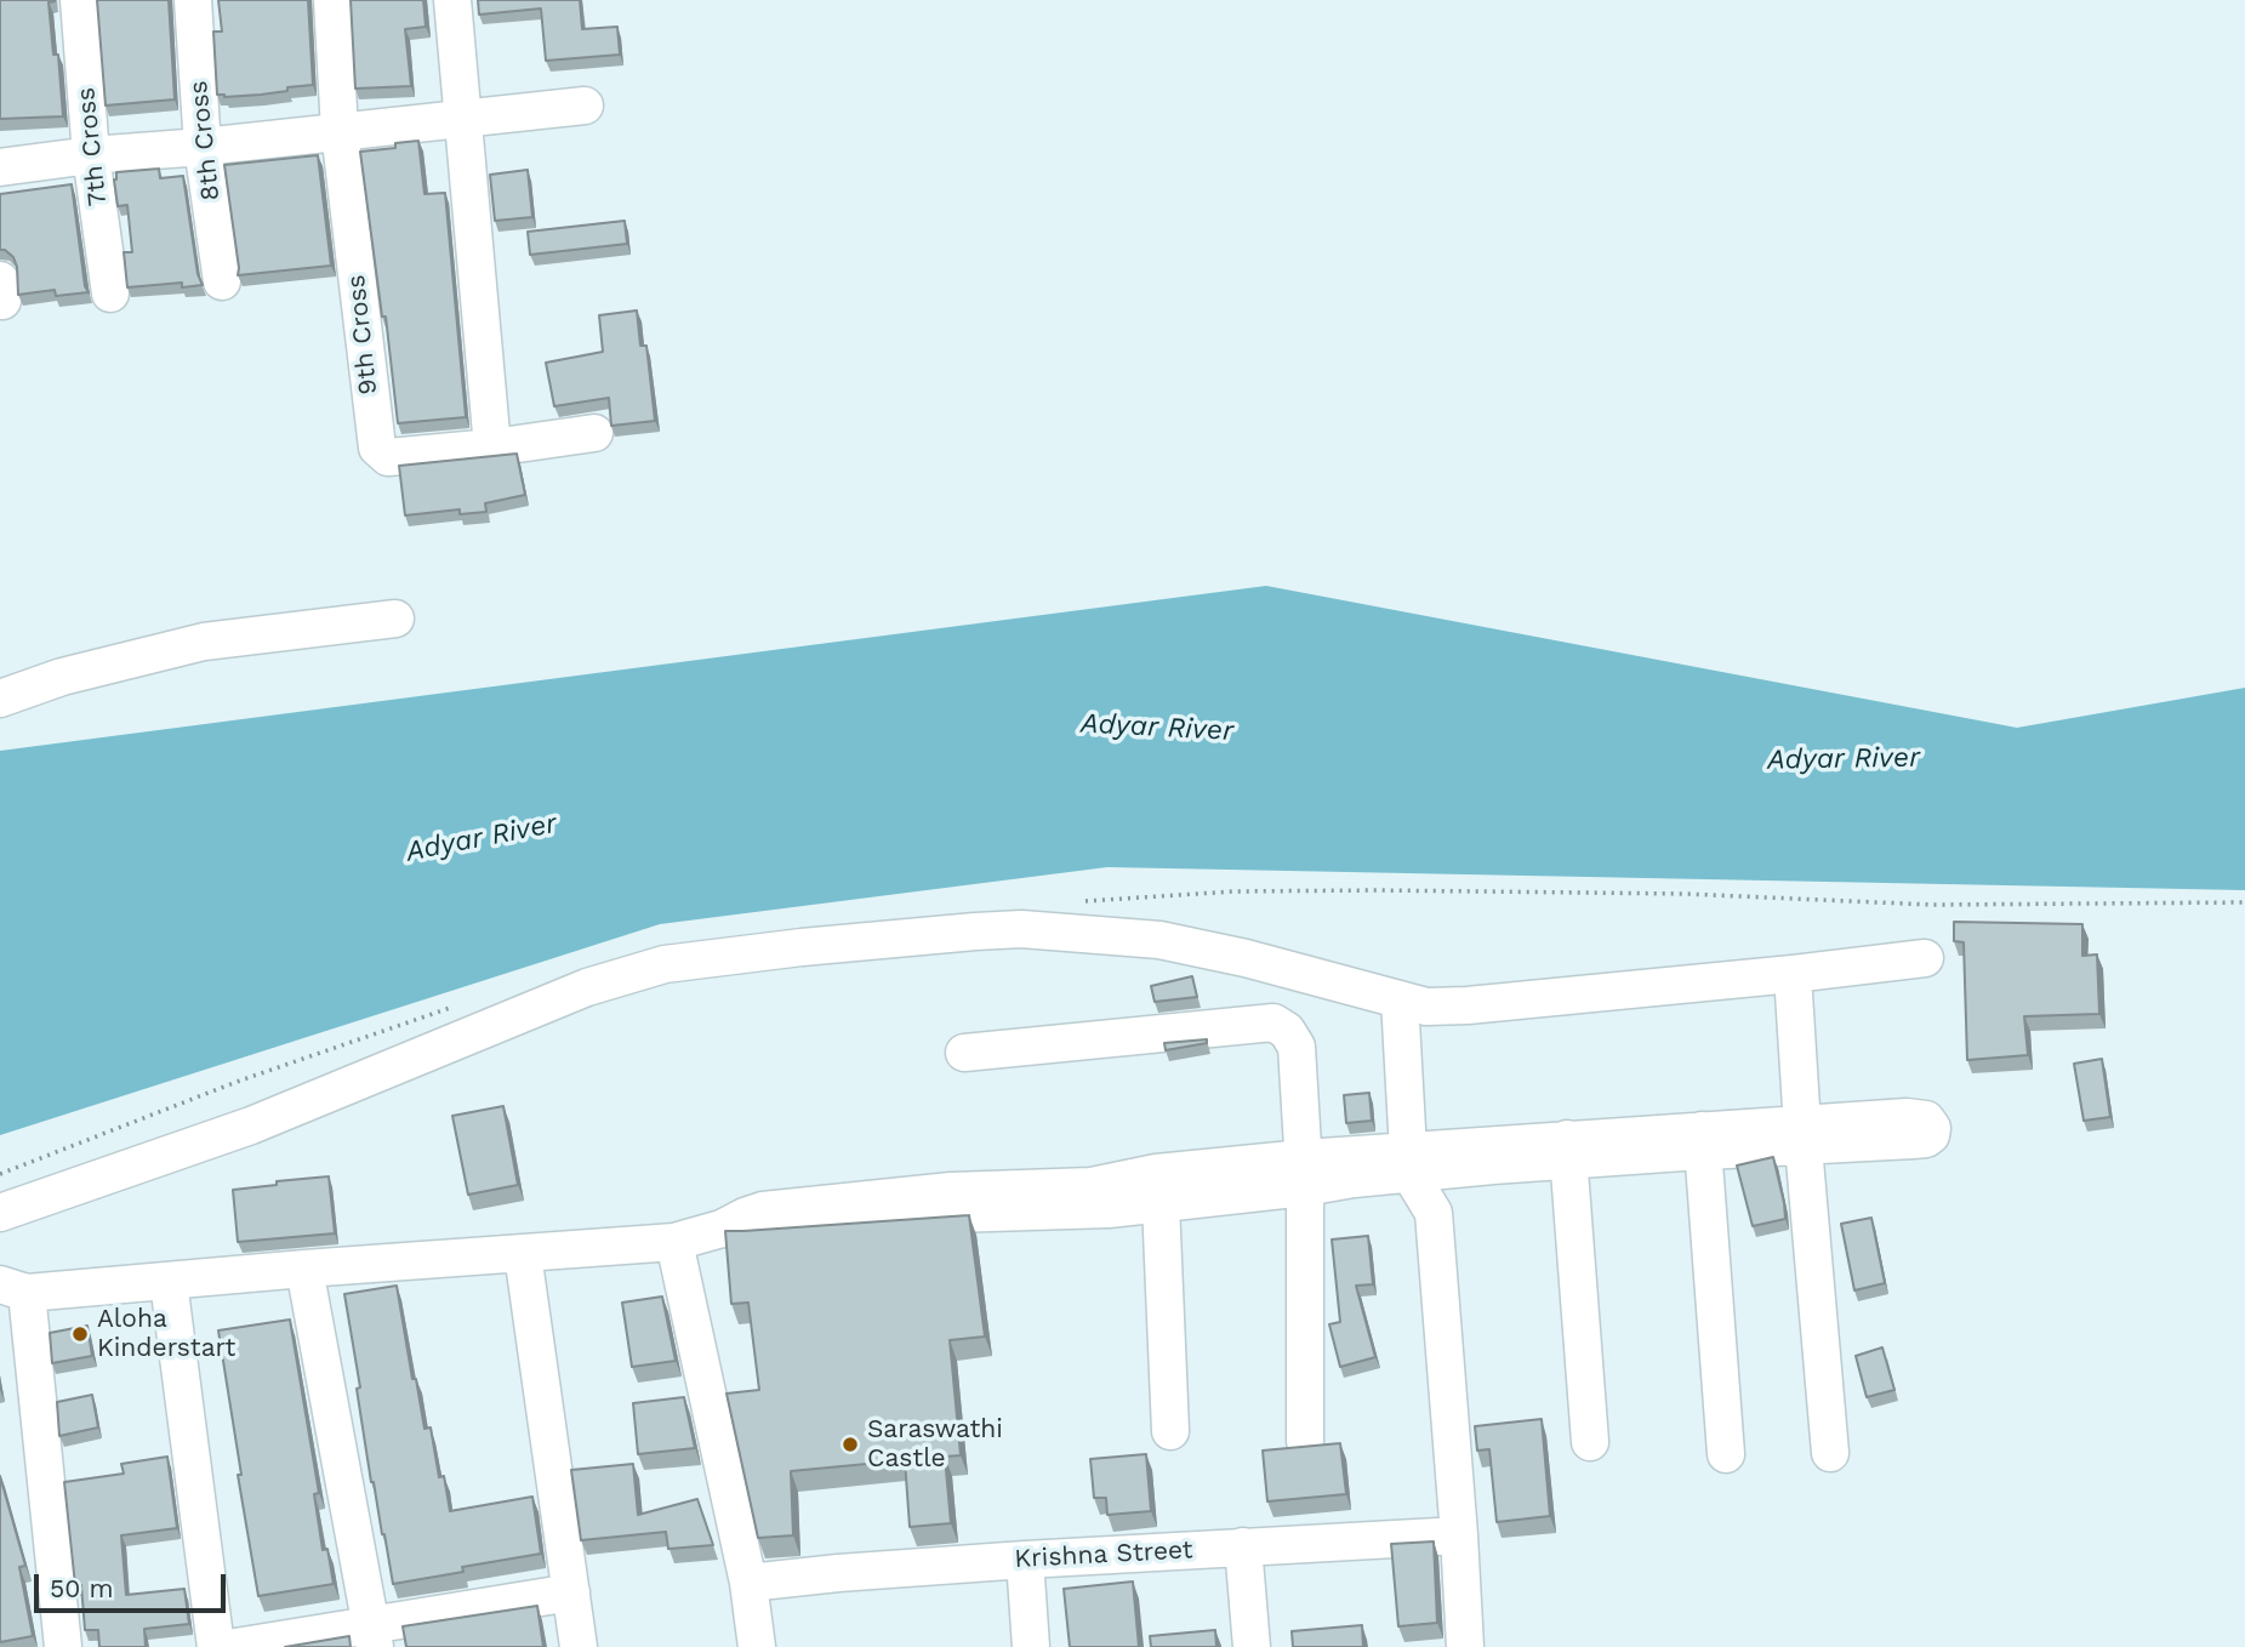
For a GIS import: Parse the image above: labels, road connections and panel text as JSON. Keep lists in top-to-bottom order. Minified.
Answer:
{"streets":{"street":["8th Cross","7th Cross","9th Cross","Krishna Street"]},"water":["Adyar River"],"places":["Aloha Kinderstart","Saraswathi Castle"],"scale_bar":"50 m"}
